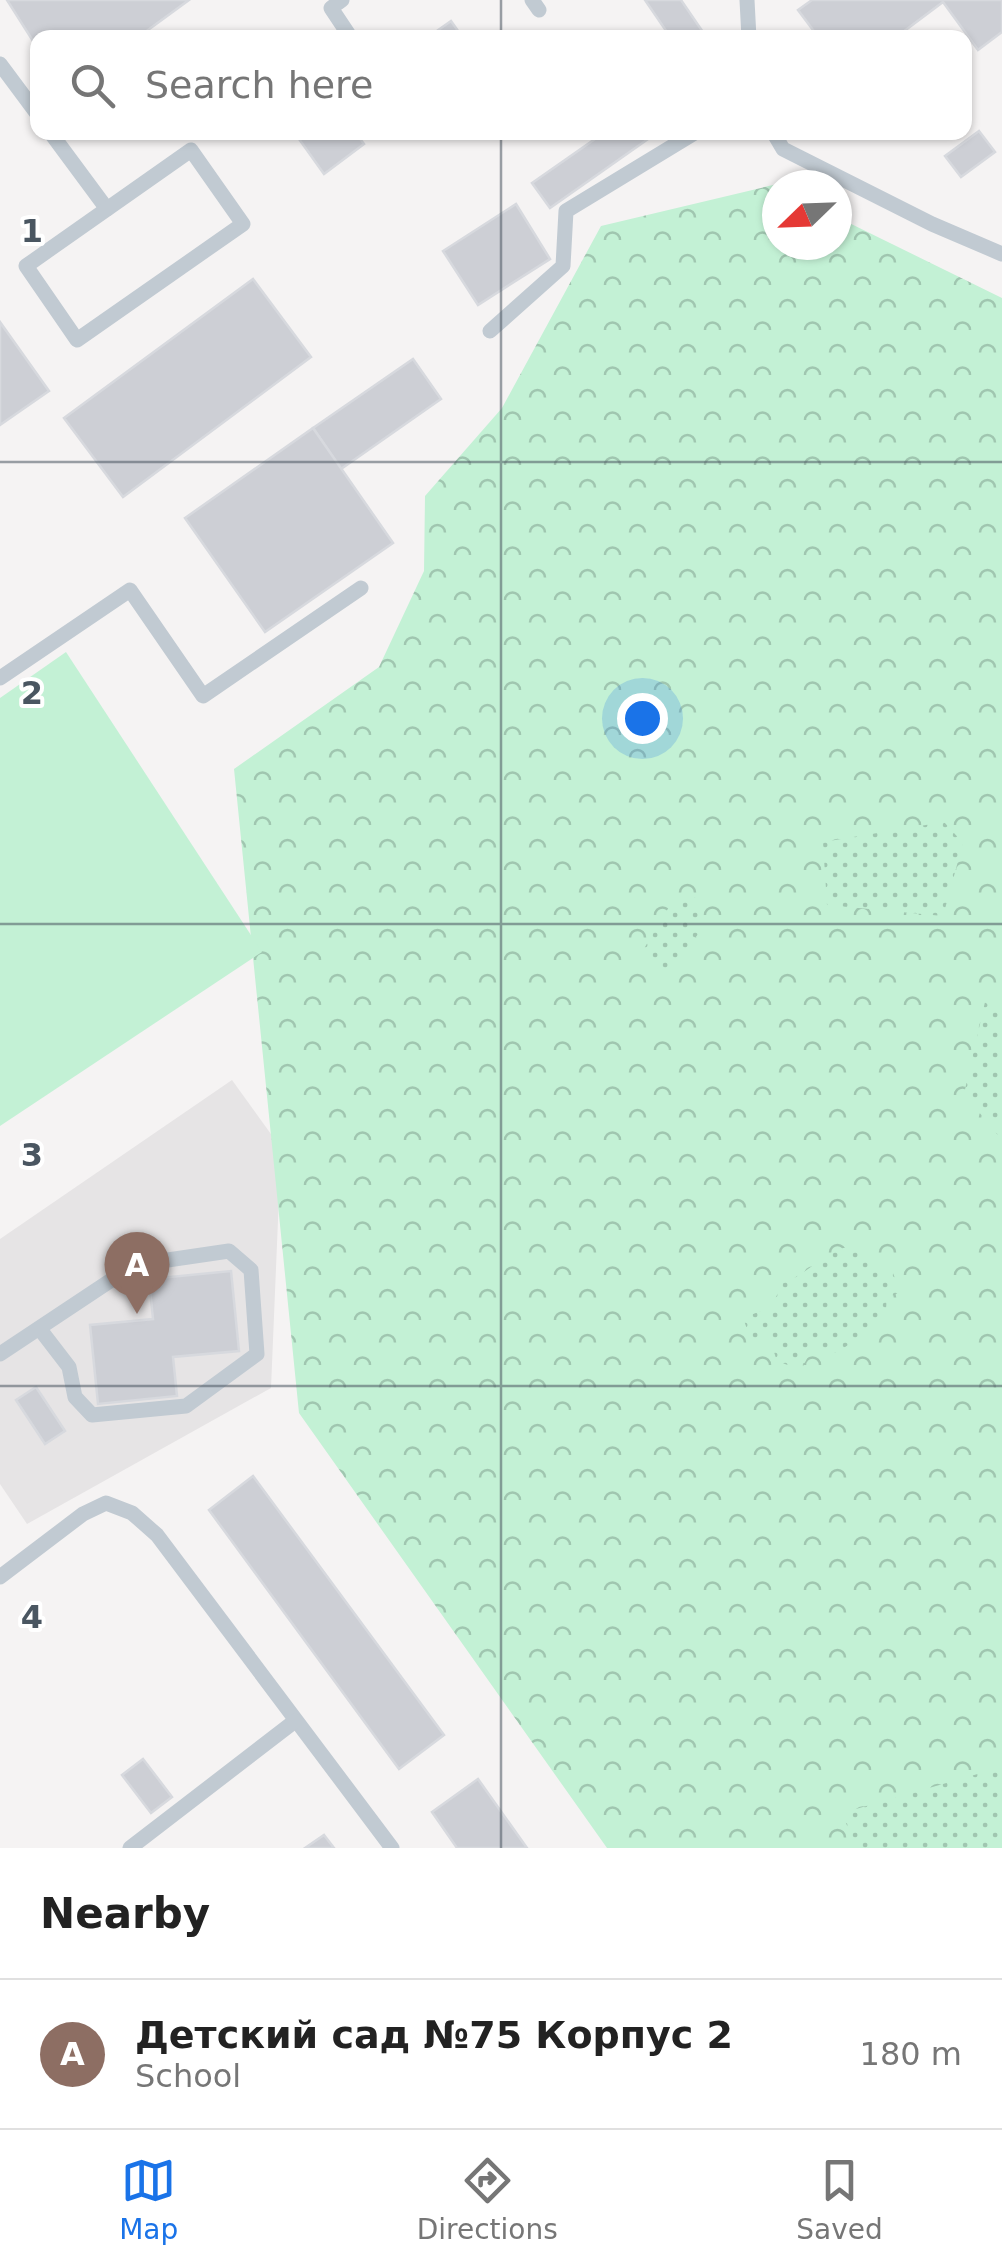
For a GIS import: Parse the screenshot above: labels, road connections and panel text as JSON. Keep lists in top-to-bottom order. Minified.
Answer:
{"north":"bottom left","page":{"search":"Search here","pins":"A","heading":"Nearby","list":[{"mark":"A","name":"Детский сад №75 Корпус 2","note":"School","value":"180 m"}],"nav":["Map","Directions","Saved"]},"grid":{"rows":["1","2","3","4"]}}
